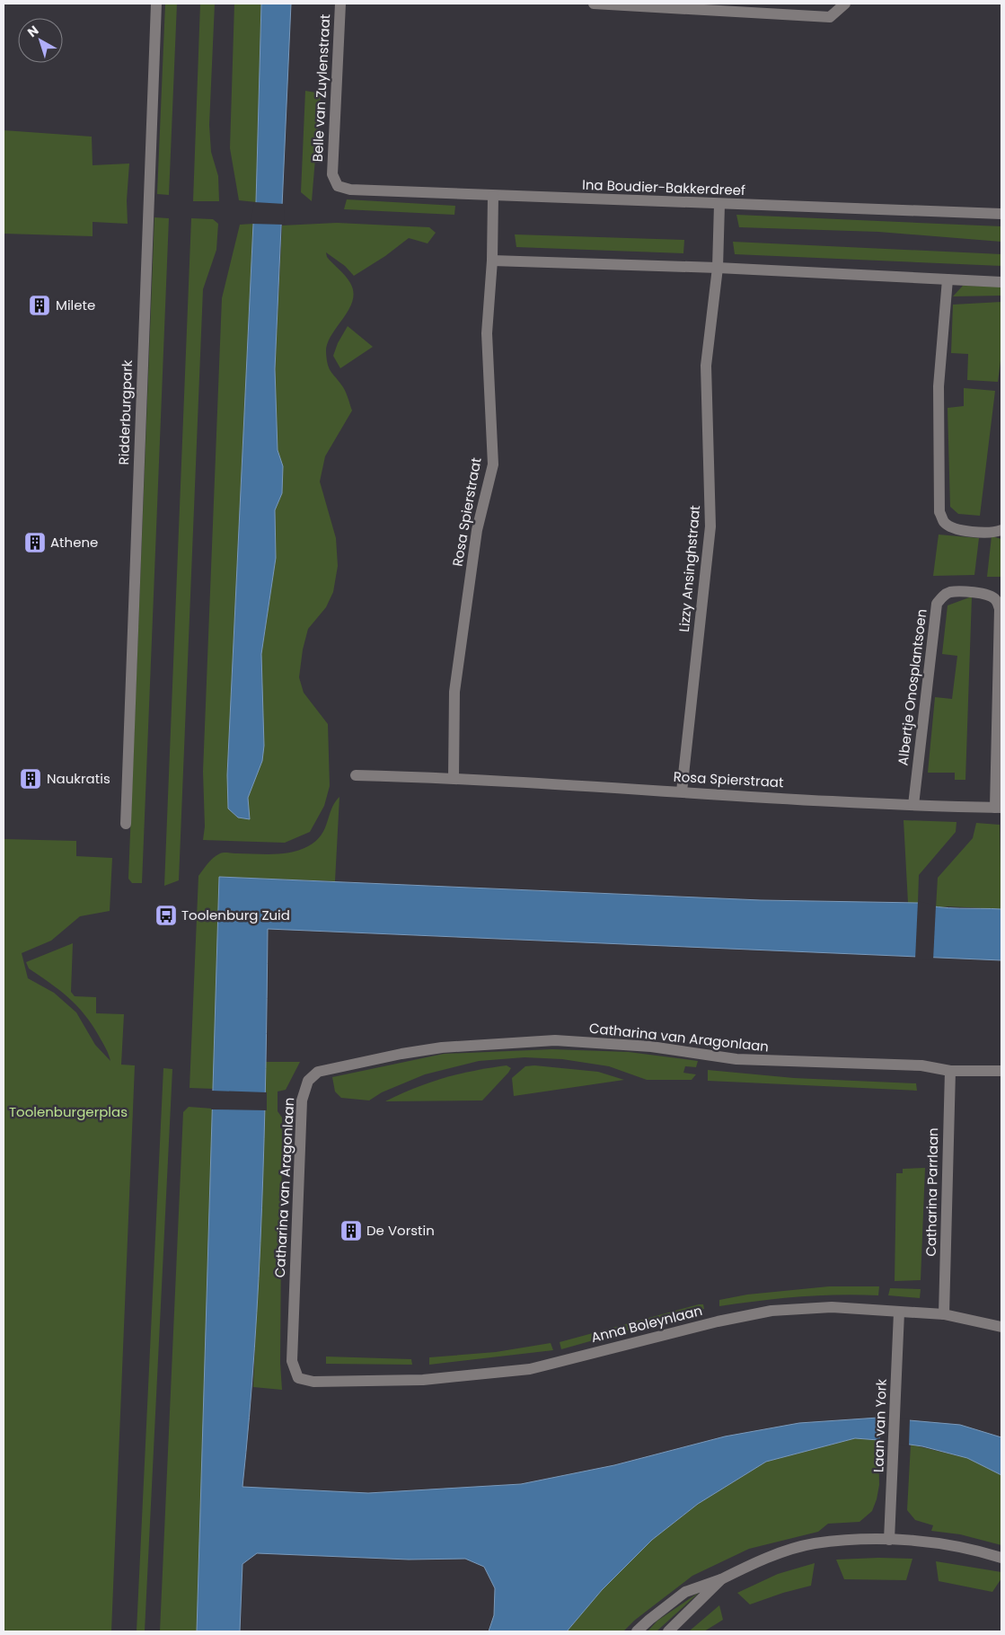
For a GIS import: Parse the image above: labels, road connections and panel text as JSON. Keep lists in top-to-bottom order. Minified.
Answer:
{"streets":{"street":["Belle van Zuylenstraat","Ina Boudier-Bakkerdreef","Ridderburgpark","Rosa Spierstraat","Lizzy Ansinghstraat","Albertje Onosplantsoen","Catharina van Aragonlaan","Catharina Parrlaan","Anna Boleynlaan","Laan van York"]},"crossings":[["Belle van Zuylenstraat","Ina Boudier-Bakkerdreef"],["Ina Boudier-Bakkerdreef","Rosa Spierstraat"],["Ina Boudier-Bakkerdreef","Lizzy Ansinghstraat"],["Rosa Spierstraat","Lizzy Ansinghstraat"],["Rosa Spierstraat","Albertje Onosplantsoen"],["Catharina van Aragonlaan","Catharina Parrlaan"],["Catharina van Aragonlaan","Anna Boleynlaan"],["Catharina Parrlaan","Anna Boleynlaan"],["Anna Boleynlaan","Laan van York"]],"parks":["Toolenburgerplas"],"places":{"building":["Milete","Athene","Naukratis","De Vorstin"],"bus stop":["Toolenburg Zuid"]},"north":"top left"}
